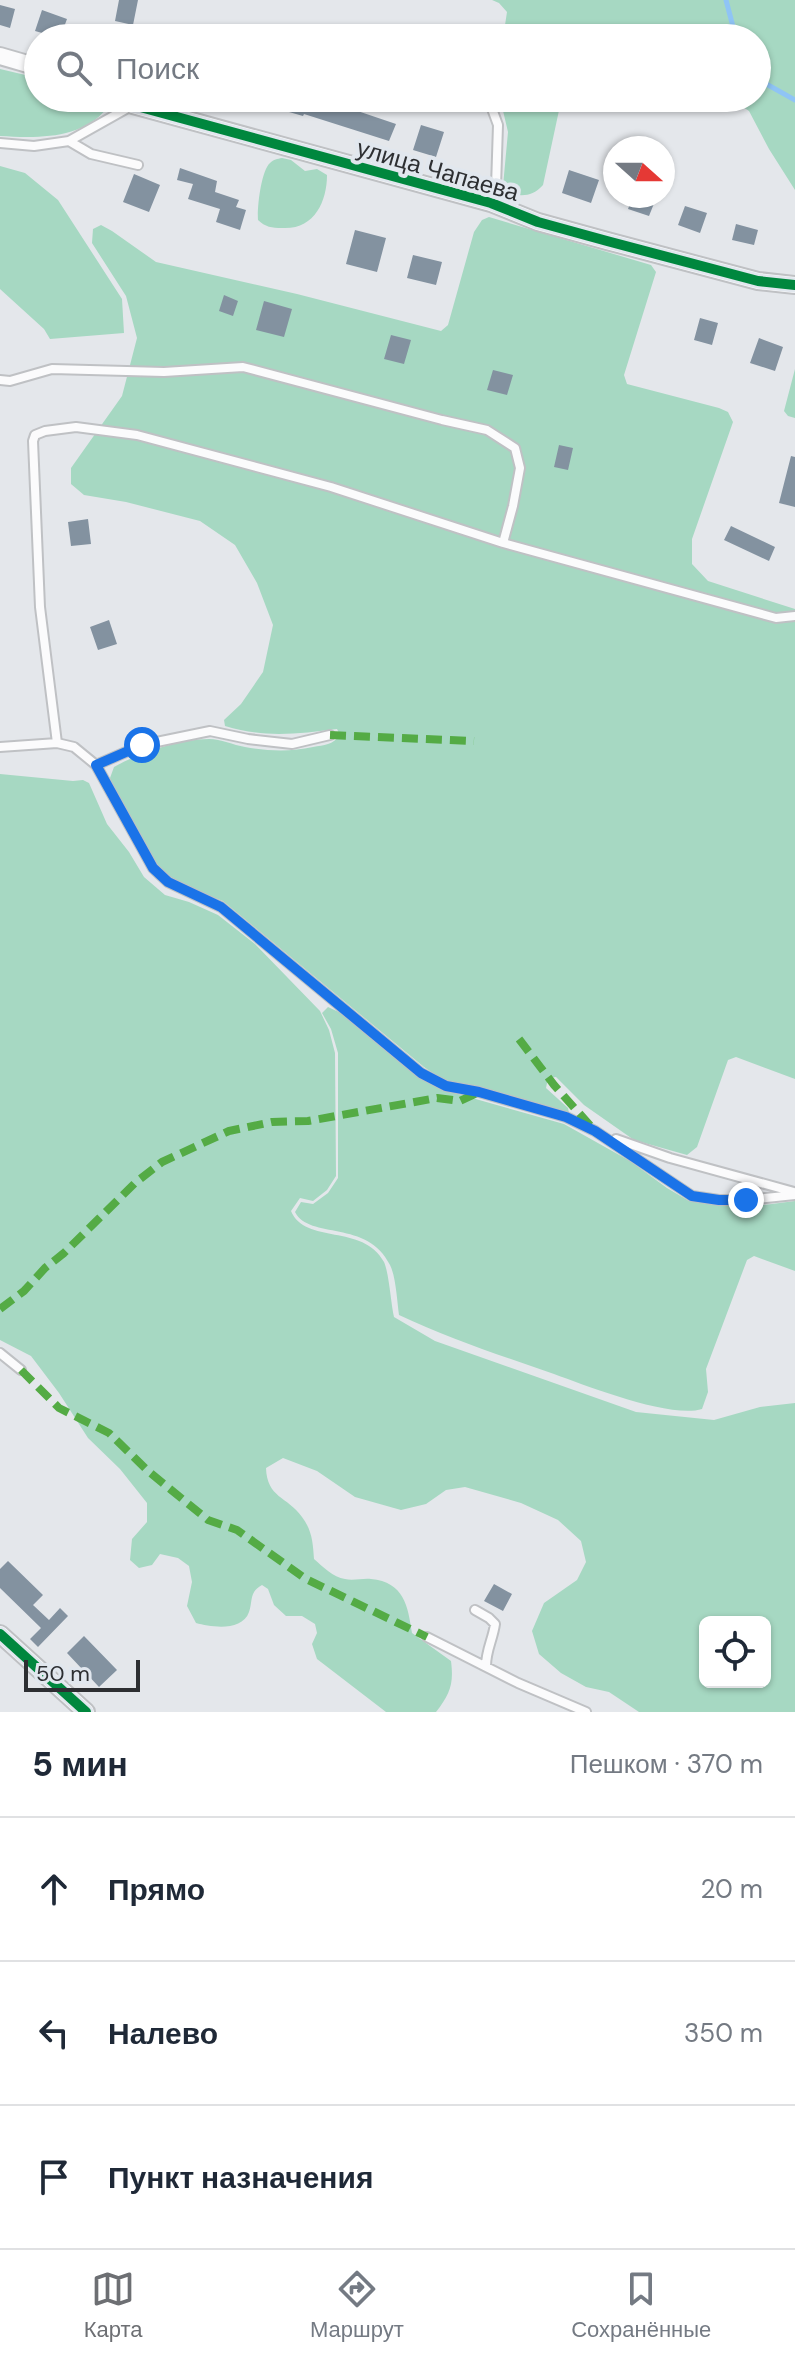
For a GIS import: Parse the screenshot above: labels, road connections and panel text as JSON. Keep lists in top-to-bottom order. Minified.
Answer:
{"streets":{"street":["улица Чапаева"]},"scale_bar":"50 m","north":"right","page":{"search":"Поиск","scale":"50 m","heading":["5 мин","Пешком · 370 m"],"list":[["Прямо","20 m"],["Налево","350 m"],"Пункт назначения"],"nav":["Карта","Маршрут","Сохранённые"]}}
